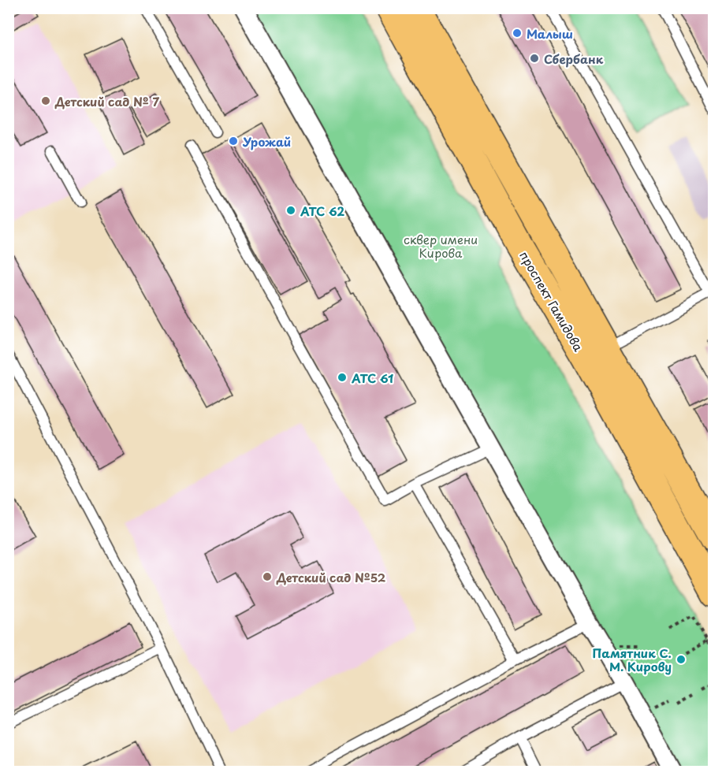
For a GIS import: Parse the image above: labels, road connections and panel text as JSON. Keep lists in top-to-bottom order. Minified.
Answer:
{"streets":{"main road":["проспект Гамидова"]},"parks":["сквер имени Кирова"],"places":["Малыш","Сбербанк","Детский сад № 7","Урожай","АТС 62","АТС 61","Детский сад №52","Памятник С. М. Кирову"]}
